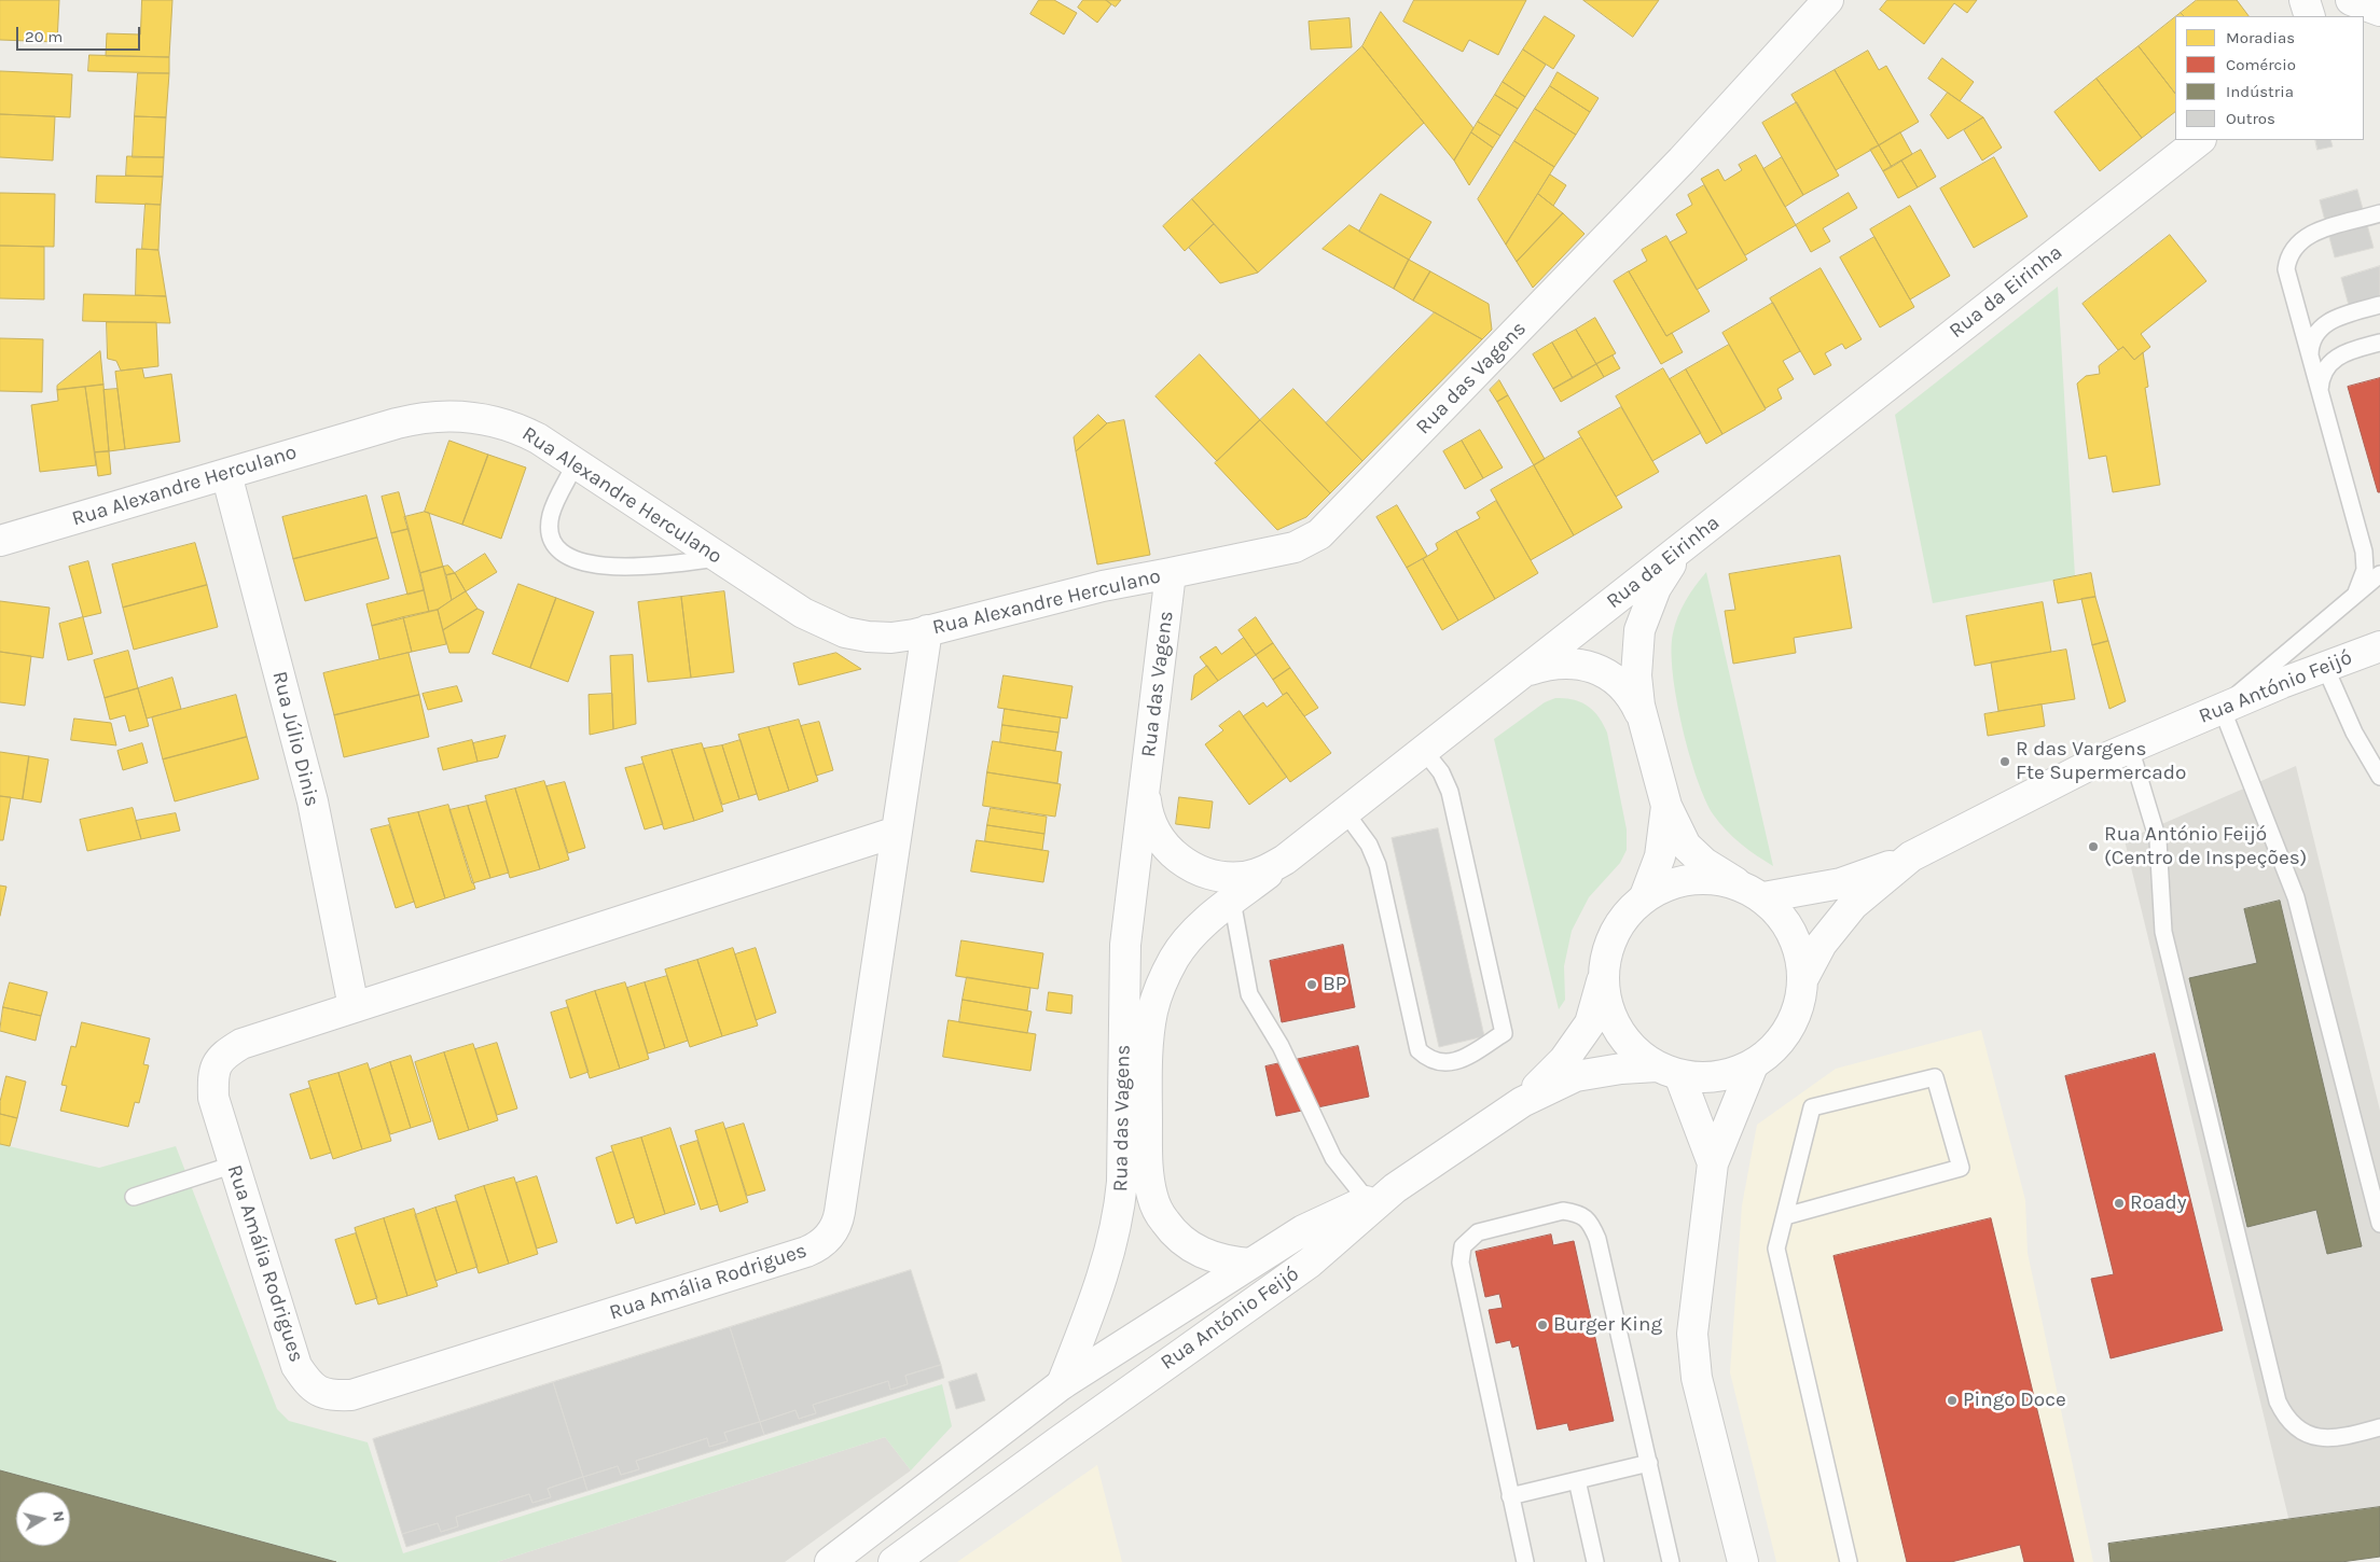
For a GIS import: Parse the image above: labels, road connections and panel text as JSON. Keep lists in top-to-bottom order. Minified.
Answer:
{"streets":{"street":["Rua da Eirinha","Rua das Vagens","Rua Alexandre Herculano","Rua António Feijó","Rua Júlio Dinis","Rua Amália Rodrigues"]},"crossings":[["Rua da Eirinha","Rua das Vagens"],["Rua das Vagens","Rua Alexandre Herculano"],["Rua das Vagens","Rua António Feijó"],["Rua Alexandre Herculano","Rua Júlio Dinis"],["Rua Alexandre Herculano","Rua Amália Rodrigues"],["Rua Júlio Dinis","Rua Amália Rodrigues"]],"places":["R das Vargens Fte Supermercado","Rua António Feijó (Centro de Inspeções)","BP","Roady","Burger King","Pingo Doce"],"legend":["Moradias","Comércio","Indústria","Outros"],"scale_bar":"20 m","north":"right"}
